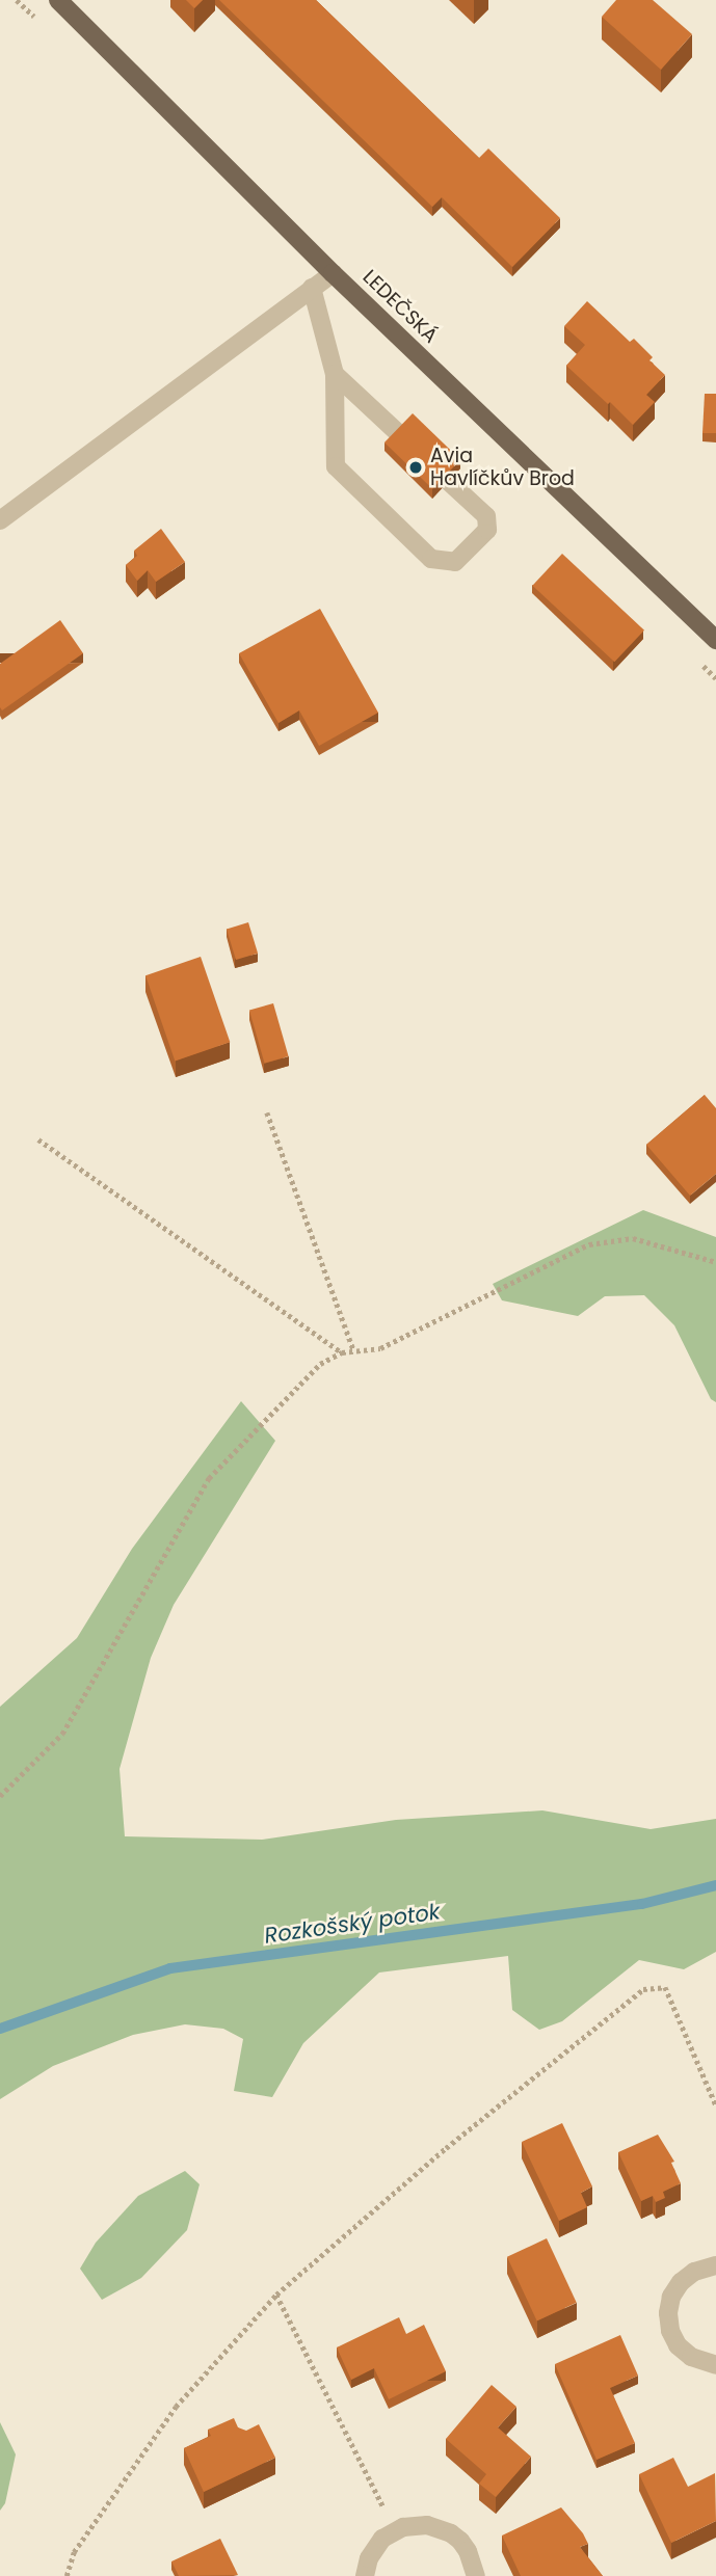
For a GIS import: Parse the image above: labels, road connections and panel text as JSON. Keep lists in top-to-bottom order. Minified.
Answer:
{"streets":{"main road":["LEDEČSKÁ"]},"water":["Rozkošský potok"],"places":["Avia Havlíčkův Brod"]}
